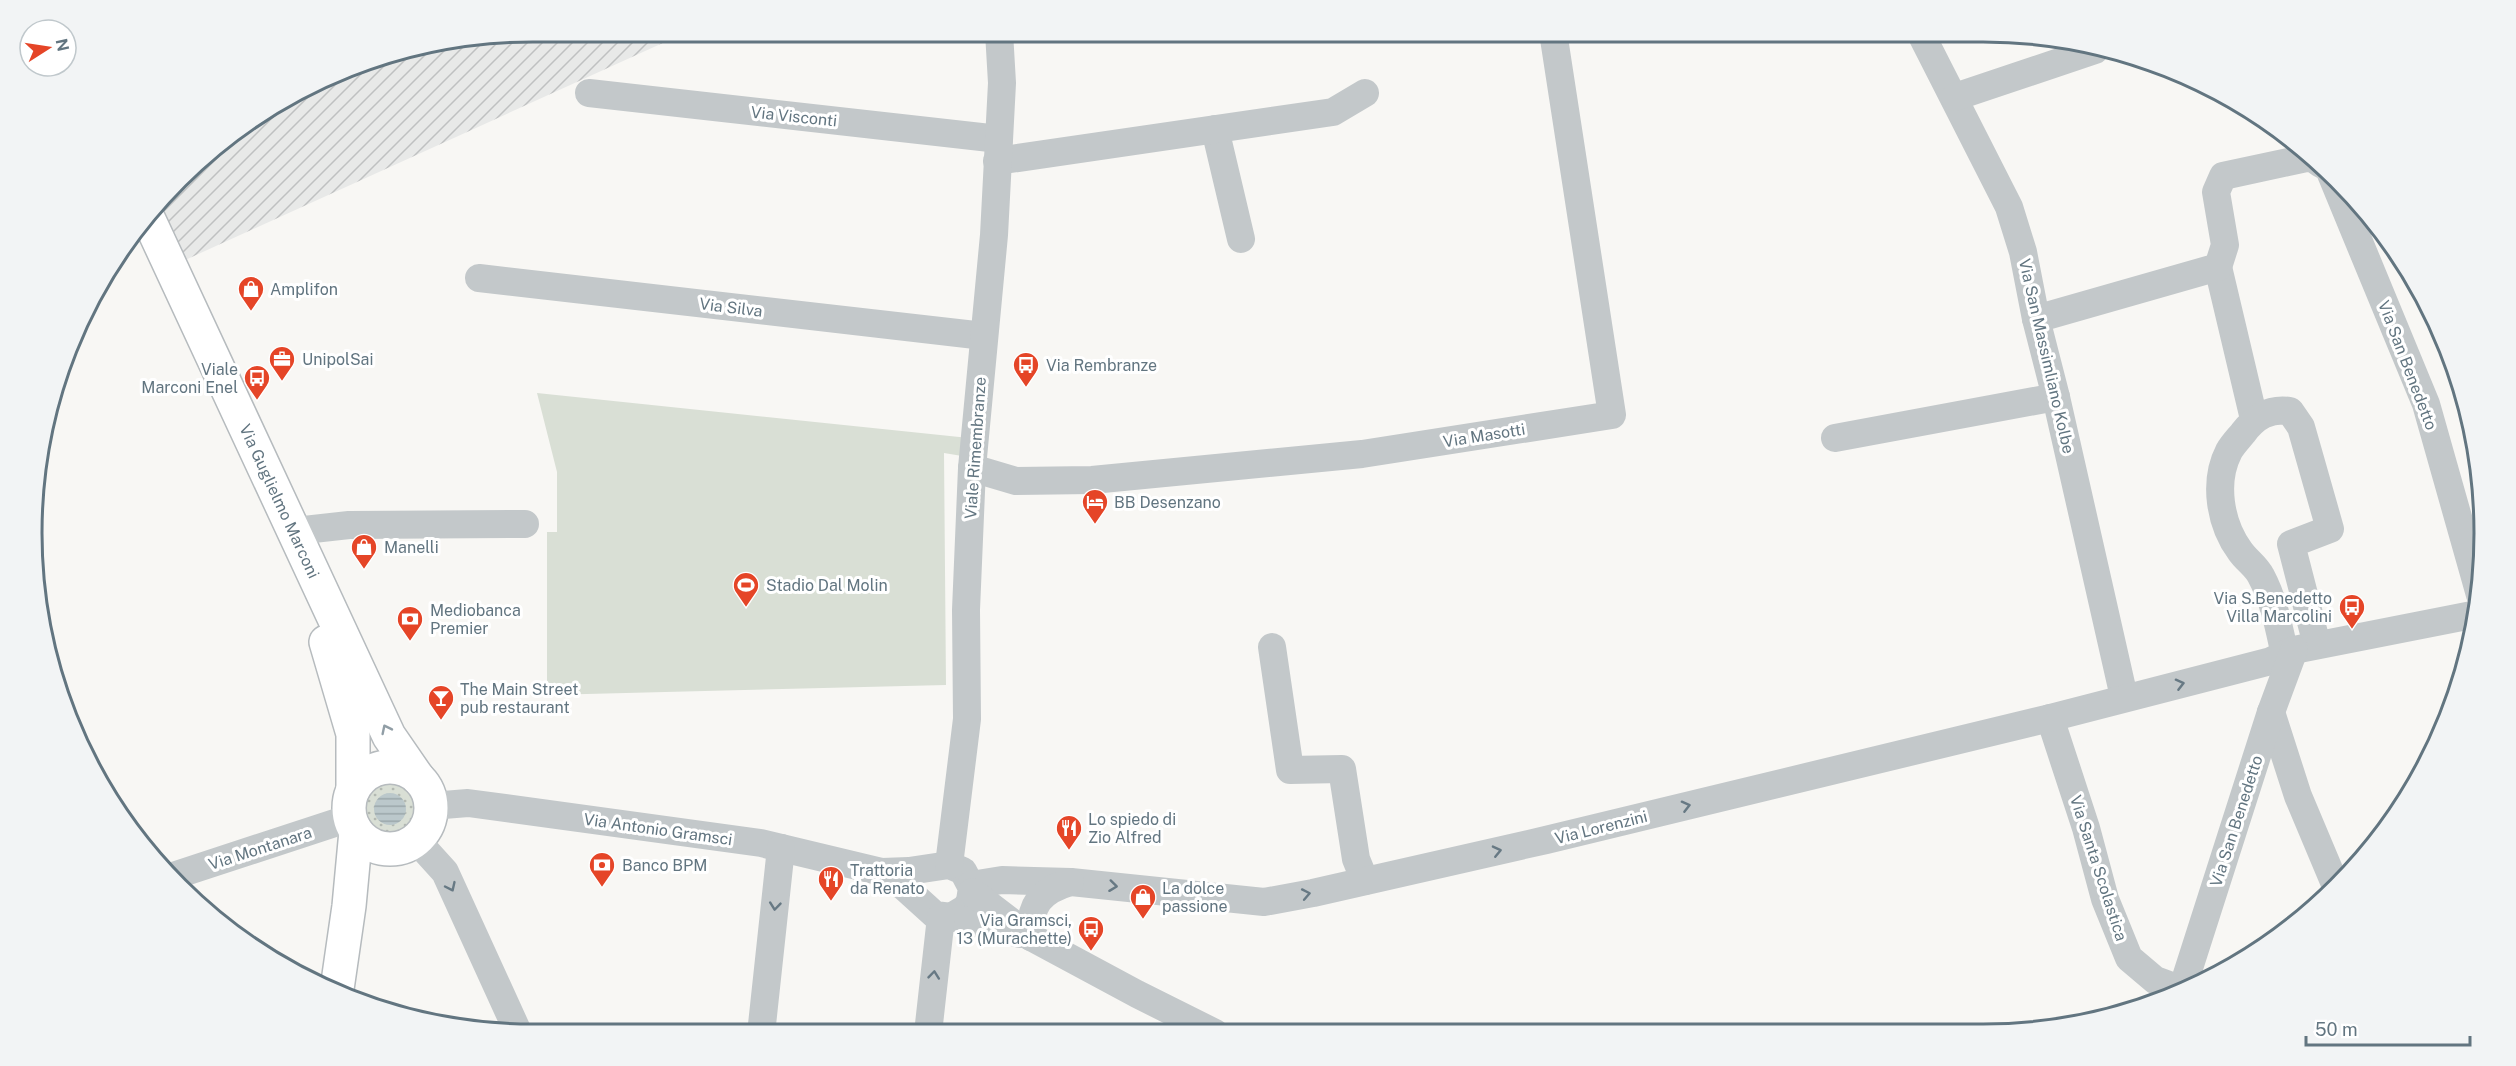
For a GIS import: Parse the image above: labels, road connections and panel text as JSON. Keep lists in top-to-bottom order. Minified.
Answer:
{"streets":{"main road":["Via Guglielmo Marconi"],"street":["Via Visconti","Via Silva","Via San Massimliano Kolbe","Via San Benedetto","Via Masotti","Viale Rimembranze","Via Lorenzini","Via Antonio Gramsci","Via Montanara","Via Santa Scolastica"]},"crossings":[["Via Visconti","Viale Rimembranze"],["Via Silva","Viale Rimembranze"],["Via San Massimliano Kolbe","Via Lorenzini"],["Via San Benedetto","Via Lorenzini"],["Via Masotti","Viale Rimembranze"],["Viale Rimembranze","Via Antonio Gramsci"],["Via Guglielmo Marconi","Via Antonio Gramsci"],["Via Guglielmo Marconi","Via Montanara"],["Via Lorenzini","Via Antonio Gramsci"],["Via Lorenzini","Via Santa Scolastica"],["Via Antonio Gramsci","Via Montanara"]],"one_way":["Via Lorenzini"],"places":{"shop":["Amplifon","Manelli","La dolce passione"],"office":["UnipolSai"],"bus stop":["Via Rembranze","Viale Marconi Enel","Via S.Benedetto Villa Marcolini","Via Gramsci, 13 (Murachette)"],"hotel":["BB Desenzano"],"sports":["Stadio Dal Molin"],"bank":["Mediobanca Premier","Banco BPM"],"bar":["The Main Street pub restaurant"],"restaurant":["Lo spiedo di Zio Alfred","Trattoria da Renato"]},"scale_bar":"50 m","north":"right"}
